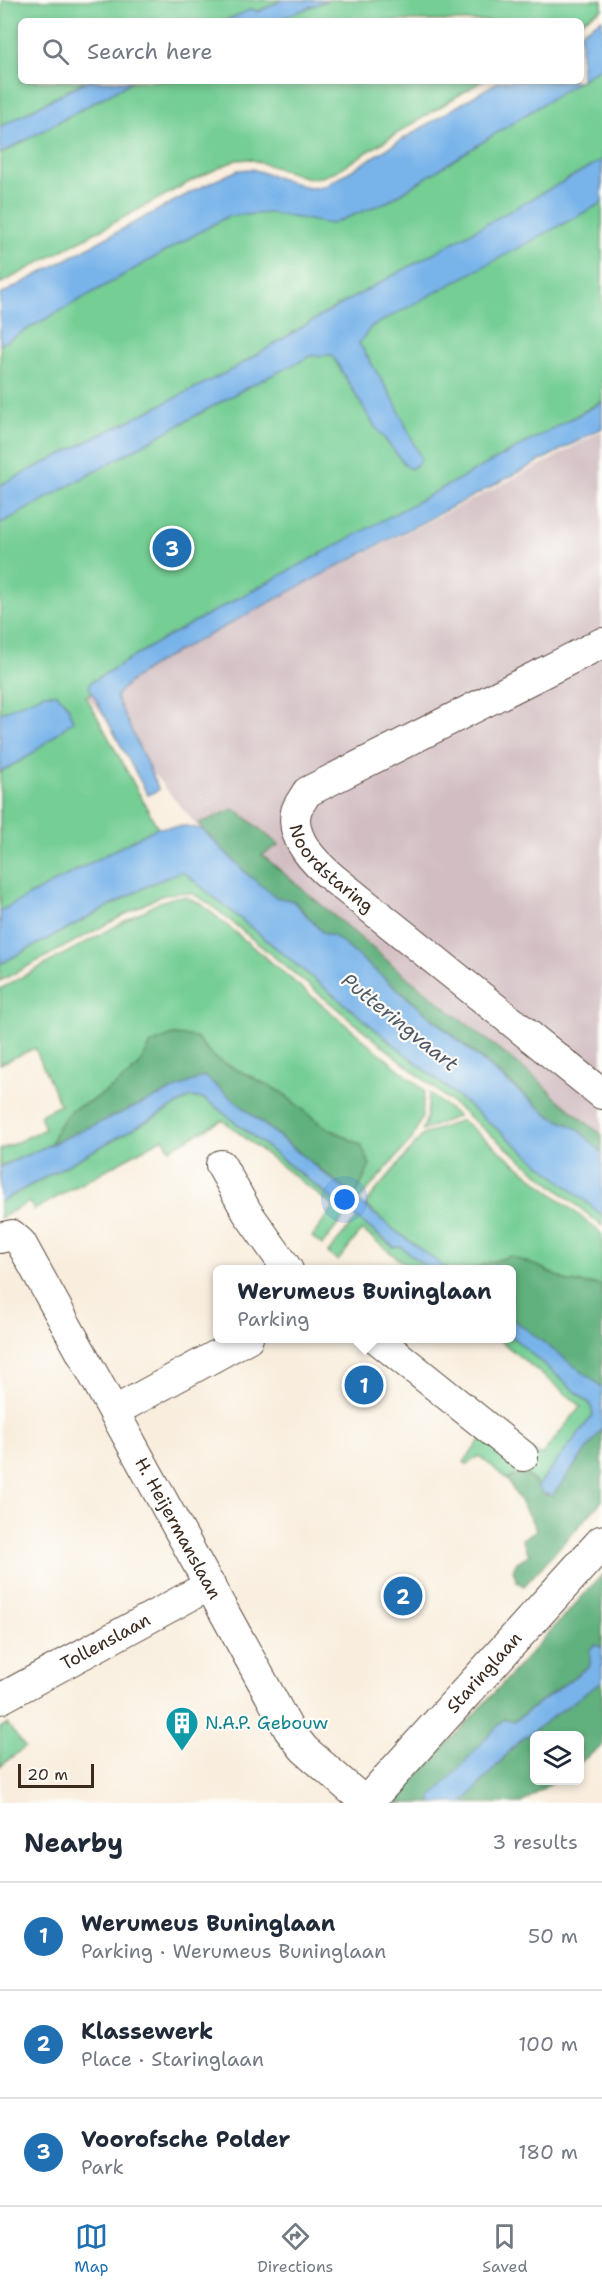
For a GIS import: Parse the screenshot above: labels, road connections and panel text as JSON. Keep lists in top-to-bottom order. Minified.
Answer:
{"streets":{"street":["Noordstaring","H. Heijermanslaan","Tollenslaan","Staringlaan"]},"crossings":[["H. Heijermanslaan","Tollenslaan"],["H. Heijermanslaan","Staringlaan"]],"water":["Putteringvaart"],"places":{"building":["N.A.P. Gebouw"]},"scale_bar":"20 m","page":{"search":"Search here","pins":["3","1","2"],"popup":["Werumeus Buninglaan","Parking"],"scale":"20 m","heading":["Nearby","3 results"],"list":[{"mark":"1","name":"Werumeus Buninglaan","note":"Parking · Werumeus Buninglaan","value":"50 m"},{"mark":"2","name":"Klassewerk","note":"Place · Staringlaan","value":"100 m"},{"mark":"3","name":"Voorofsche Polder","note":"Park","value":"180 m"}],"nav":["Map","Directions","Saved"]}}
